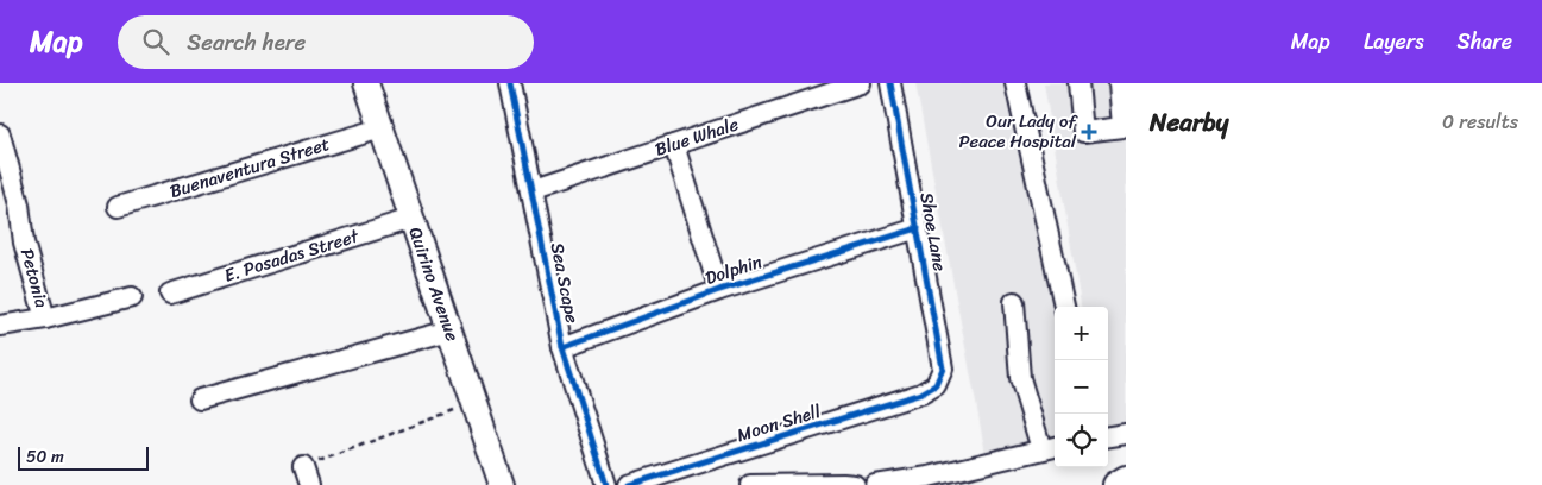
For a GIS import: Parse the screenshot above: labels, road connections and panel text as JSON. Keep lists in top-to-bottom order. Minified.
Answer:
{"streets":{"main road":["Quirino Avenue"],"street":["Blue Whale","Buenaventura Street","Shoe Lane","E. Posadas Street","Dolphin","Petonia","Sea Scape","Moon Shell"]},"crossings":[["Blue Whale","Sea Scape"],["Buenaventura Street","Quirino Avenue"],["Shoe Lane","Dolphin"],["Shoe Lane","Moon Shell"],["E. Posadas Street","Quirino Avenue"],["Dolphin","Sea Scape"]],"places":{"health":["Our Lady of Peace Hospital"]},"scale_bar":"50 m","page":{"header":"Map","search":"Search here","nav":["Map","Layers","Share"],"heading":["Nearby","0 results"],"map_buttons":["+","−"],"scale":"50 m"}}
